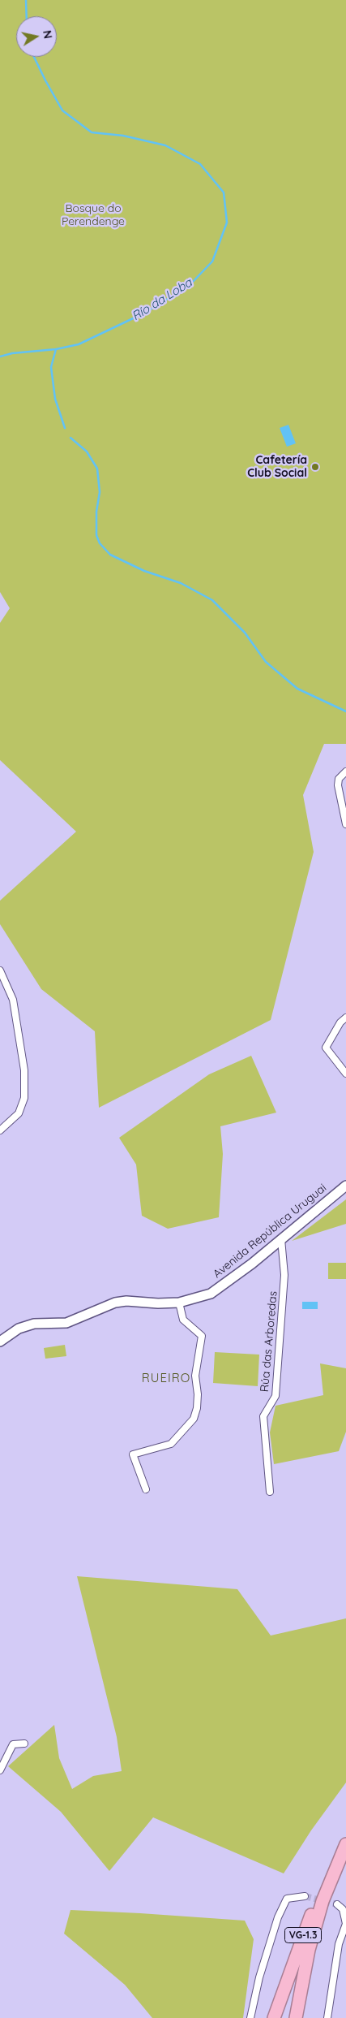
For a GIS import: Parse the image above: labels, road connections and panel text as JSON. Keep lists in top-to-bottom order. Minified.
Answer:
{"streets":{"highway":["VG-1.3"],"street":["Avenida República Uruguai","Rúa das Arboredas"]},"crossings":[["Avenida República Uruguai","Rúa das Arboredas"]],"districts":["RUEIRO"],"water":["Río da Loba"],"parks":["Bosque do Perendenge"],"places":["Cafetería Club Social"],"north":"right"}
